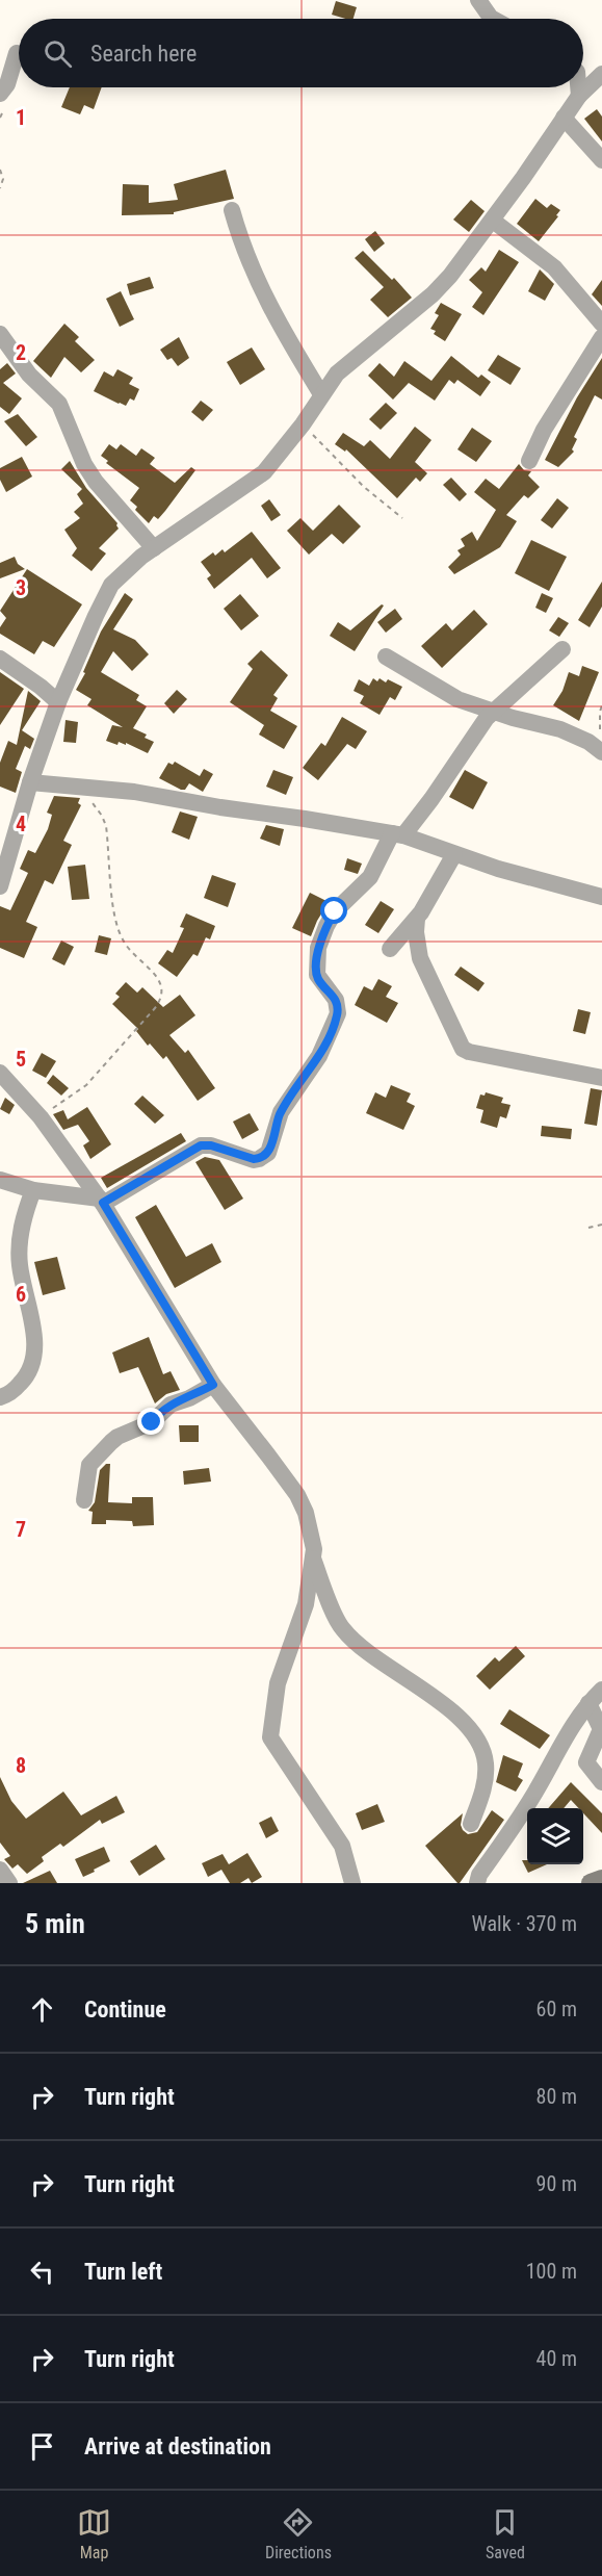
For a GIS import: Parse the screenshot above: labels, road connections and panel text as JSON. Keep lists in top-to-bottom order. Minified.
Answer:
{"page":{"search":"Search here","heading":["5 min","Walk · 370 m"],"list":[["Continue","60 m"],["Turn right","80 m"],["Turn right","90 m"],["Turn left","100 m"],["Turn right","40 m"],"Arrive at destination"],"nav":["Map","Directions","Saved"]},"grid":{"rows":["1","2","3","4","5","6","7","8"]}}
